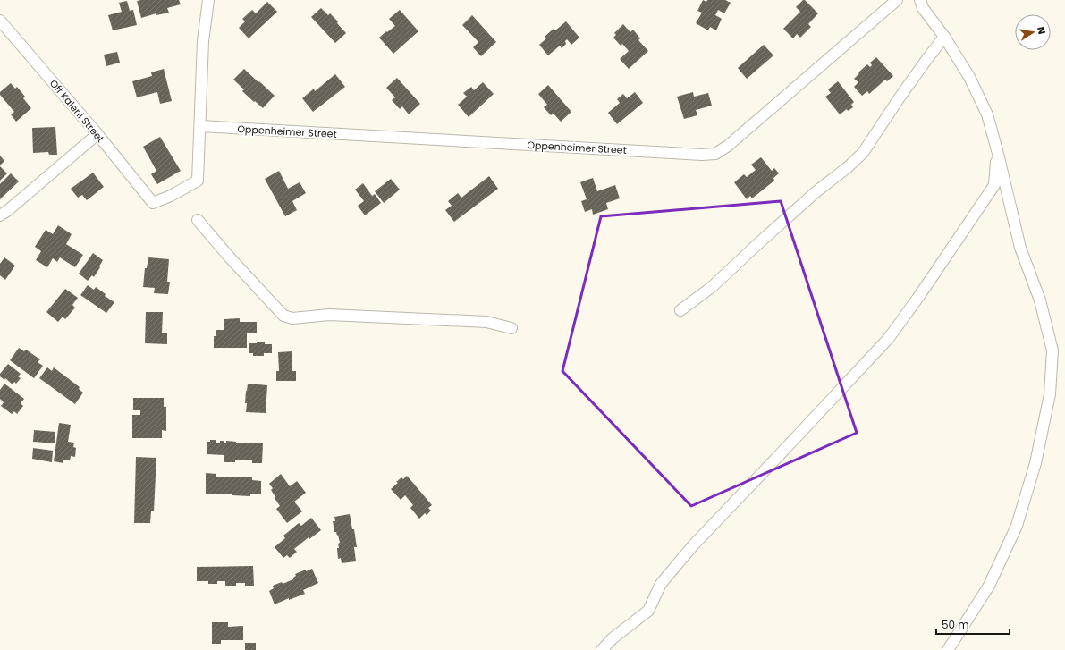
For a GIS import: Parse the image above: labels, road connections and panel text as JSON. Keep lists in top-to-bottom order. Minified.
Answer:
{"streets":{"street":["Off Kaleni Street","Oppenheimer Street"]},"crossings":[["Off Kaleni Street","Oppenheimer Street"]],"scale_bar":"50 m","north":"right"}
